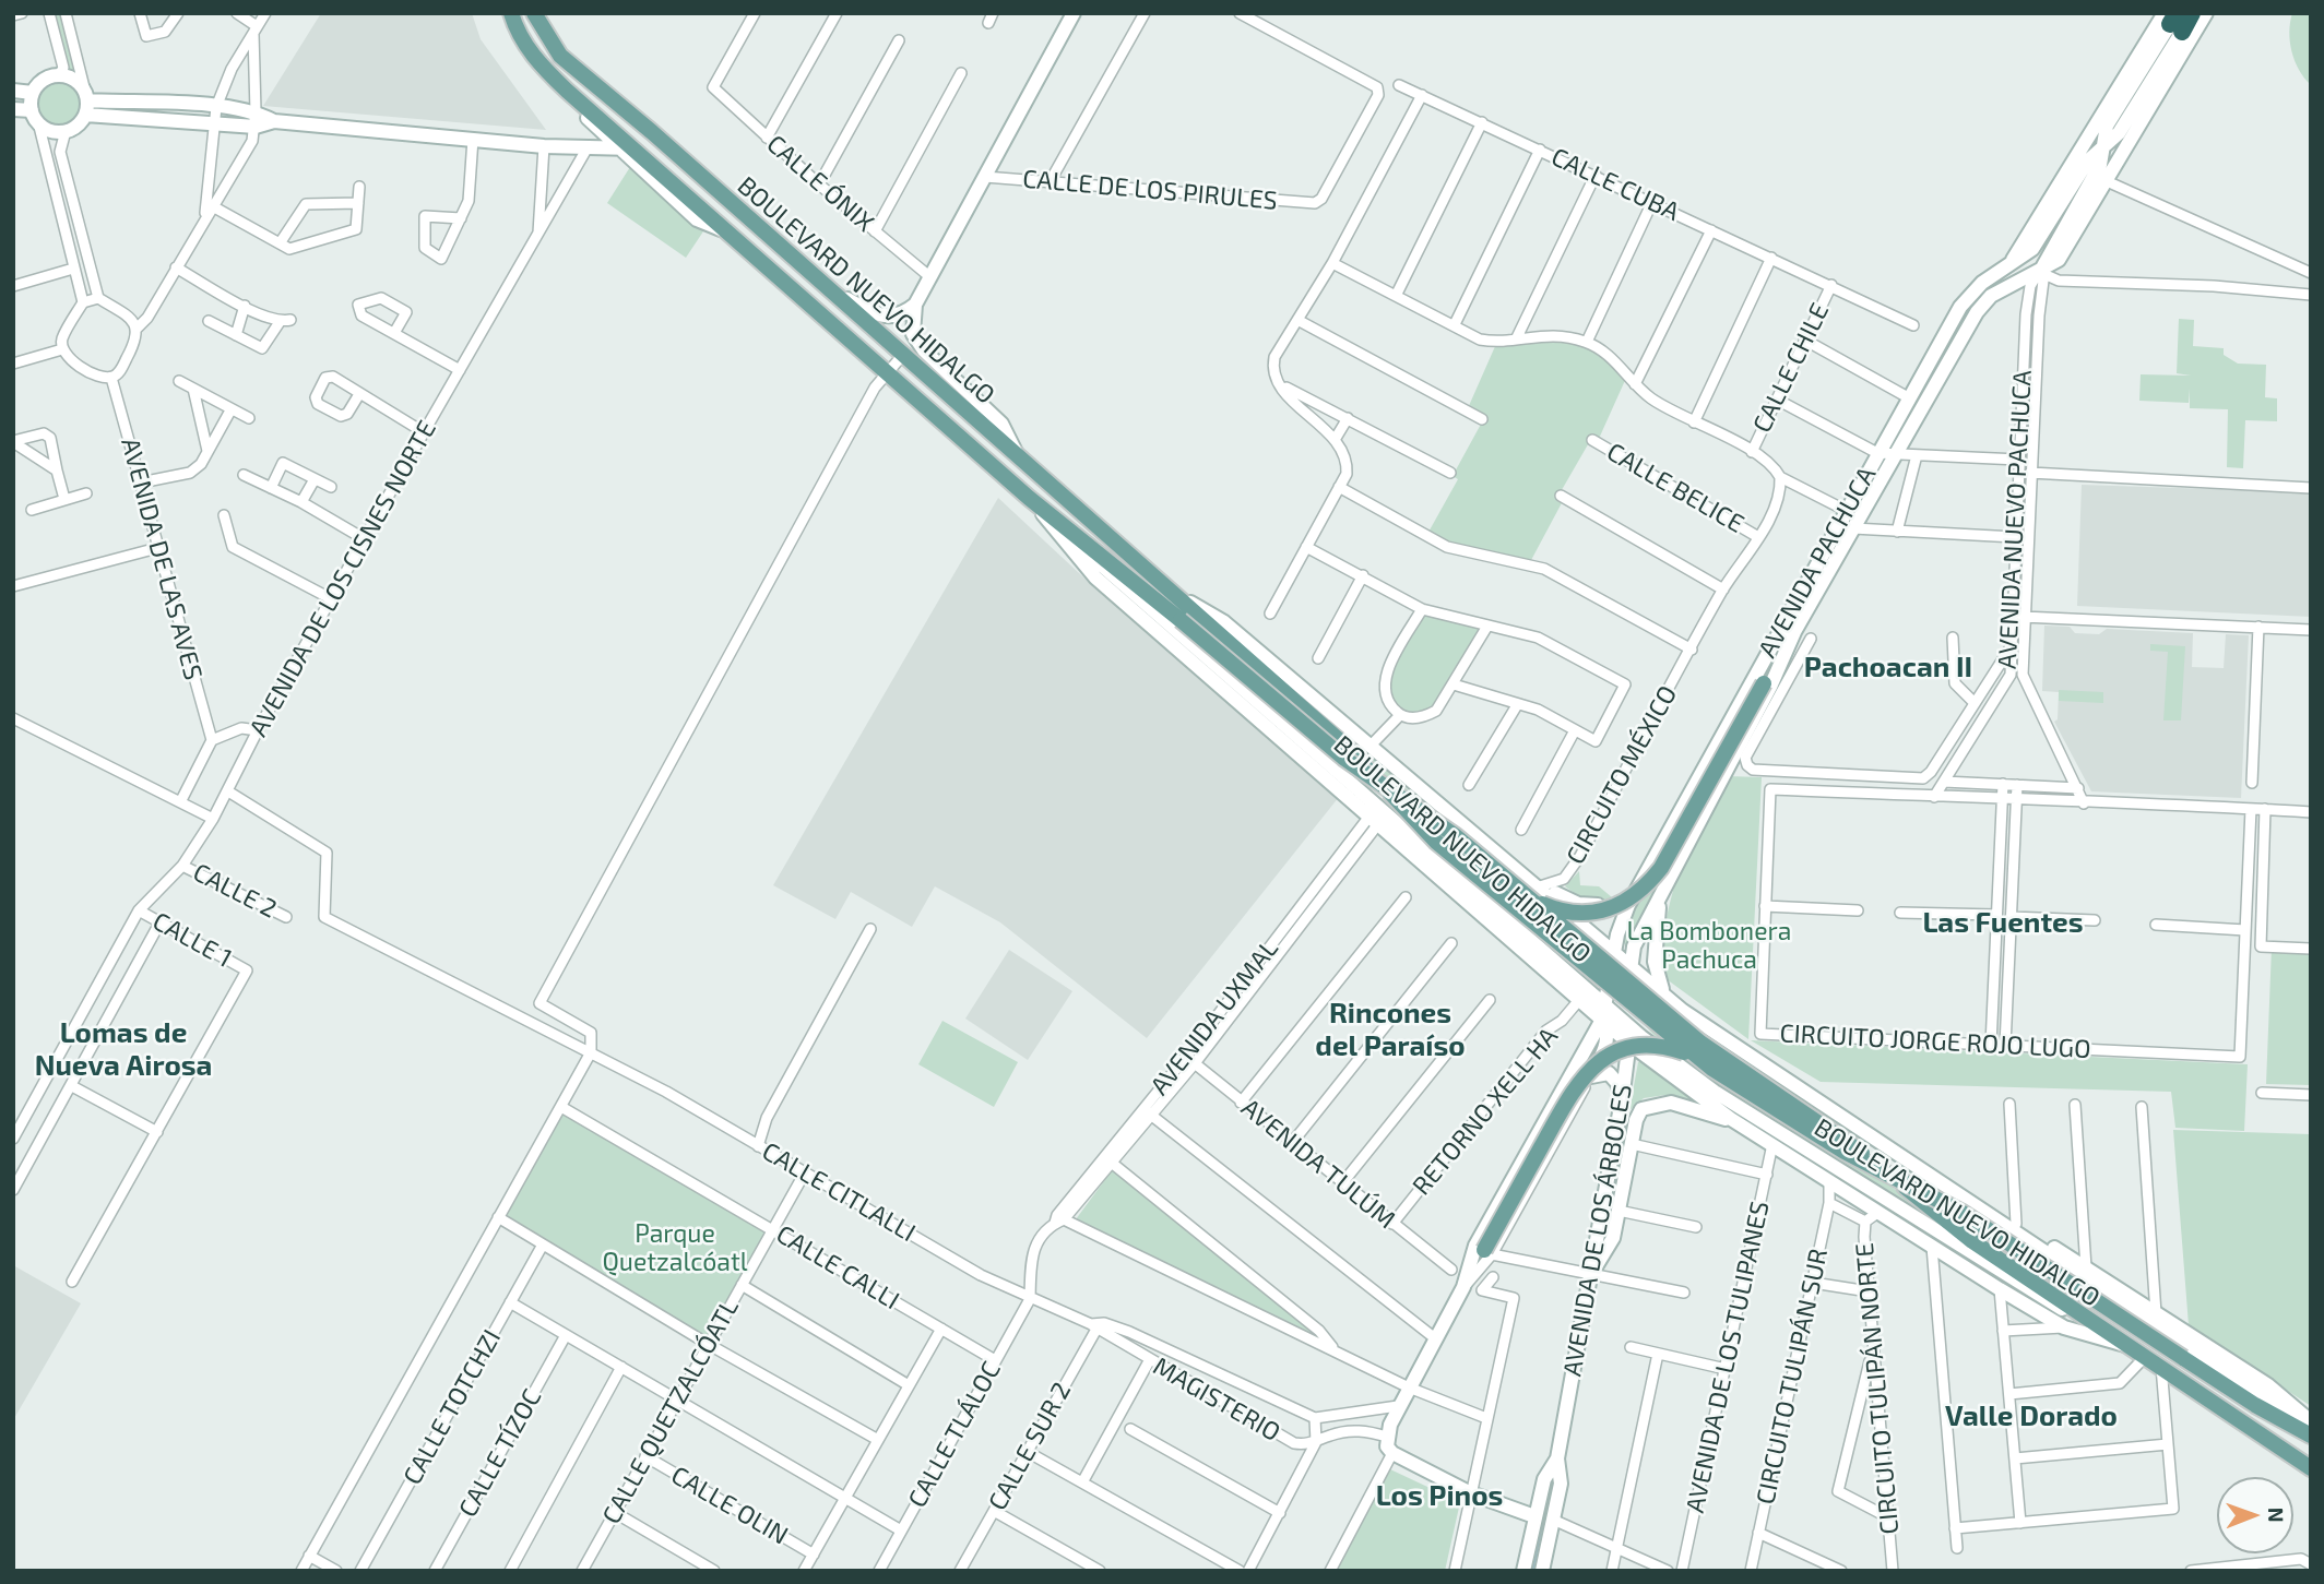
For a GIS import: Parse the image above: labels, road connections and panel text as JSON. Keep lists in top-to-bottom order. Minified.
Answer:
{"streets":{"main road":["BOULEVARD NUEVO HIDALGO","AVENIDA NUEVO PACHUCA","AVENIDA PACHUCA","AVENIDA DE LOS ÁRBOLES"],"street":["CALLE ÓNIX","CALLE CUBA","CALLE DE LOS PIRULES","CALLE CHILE","CALLE BELICE","AVENIDA DE LAS AVES","AVENIDA DE LOS CISNES NORTE","CIRCUITO MÉXICO","CALLE 2","CALLE 1","AVENIDA UXMAL","CIRCUITO JORGE ROJO LUGO","RETORNO XELL HA","AVENIDA TULÚM","CALLE CITLALLI","CALLE CALLI","AVENIDA DE LOS TULIPANES","CIRCUITO TULIPÁN SUR","CIRCUITO TULIPÁN NORTE","MAGISTERIO","CALLE TOTCHZI","CALLE QUETZALCÓATL","CALLE TLÁLOC","CALLE SUR 2","CALLE TÍZOC","CALLE OLIN"]},"crossings":[["CALLE CUBA","CALLE CHILE"],["BOULEVARD NUEVO HIDALGO","AVENIDA PACHUCA"],["BOULEVARD NUEVO HIDALGO","CIRCUITO MÉXICO"],["BOULEVARD NUEVO HIDALGO","AVENIDA DE LOS ÁRBOLES"],["CALLE BELICE","CIRCUITO MÉXICO"],["AVENIDA NUEVO PACHUCA","AVENIDA PACHUCA"],["AVENIDA NUEVO PACHUCA","CIRCUITO JORGE ROJO LUGO"],["AVENIDA DE LOS CISNES NORTE","CALLE 2"],["AVENIDA DE LOS CISNES NORTE","CALLE 1"],["AVENIDA DE LOS CISNES NORTE","CALLE CITLALLI"],["AVENIDA UXMAL","AVENIDA TULÚM"],["AVENIDA UXMAL","CALLE CITLALLI"],["AVENIDA UXMAL","CALLE TLÁLOC"],["RETORNO XELL HA","AVENIDA TULÚM"],["CALLE CITLALLI","MAGISTERIO"],["CALLE CITLALLI","CALLE QUETZALCÓATL"],["CALLE CITLALLI","CALLE TLÁLOC"],["CALLE CITLALLI","CALLE SUR 2"],["CALLE CALLI","CALLE QUETZALCÓATL"],["CALLE CALLI","CALLE TLÁLOC"],["MAGISTERIO","CALLE SUR 2"],["CALLE QUETZALCÓATL","CALLE OLIN"]],"districts":["Pachoacan II","Las Fuentes","Rincones del Paraíso","Lomas de Nueva Airosa","Valle Dorado","Los Pinos"],"parks":["La Bombonera Pachuca","Parque Quetzalcóatl"],"north":"right"}
